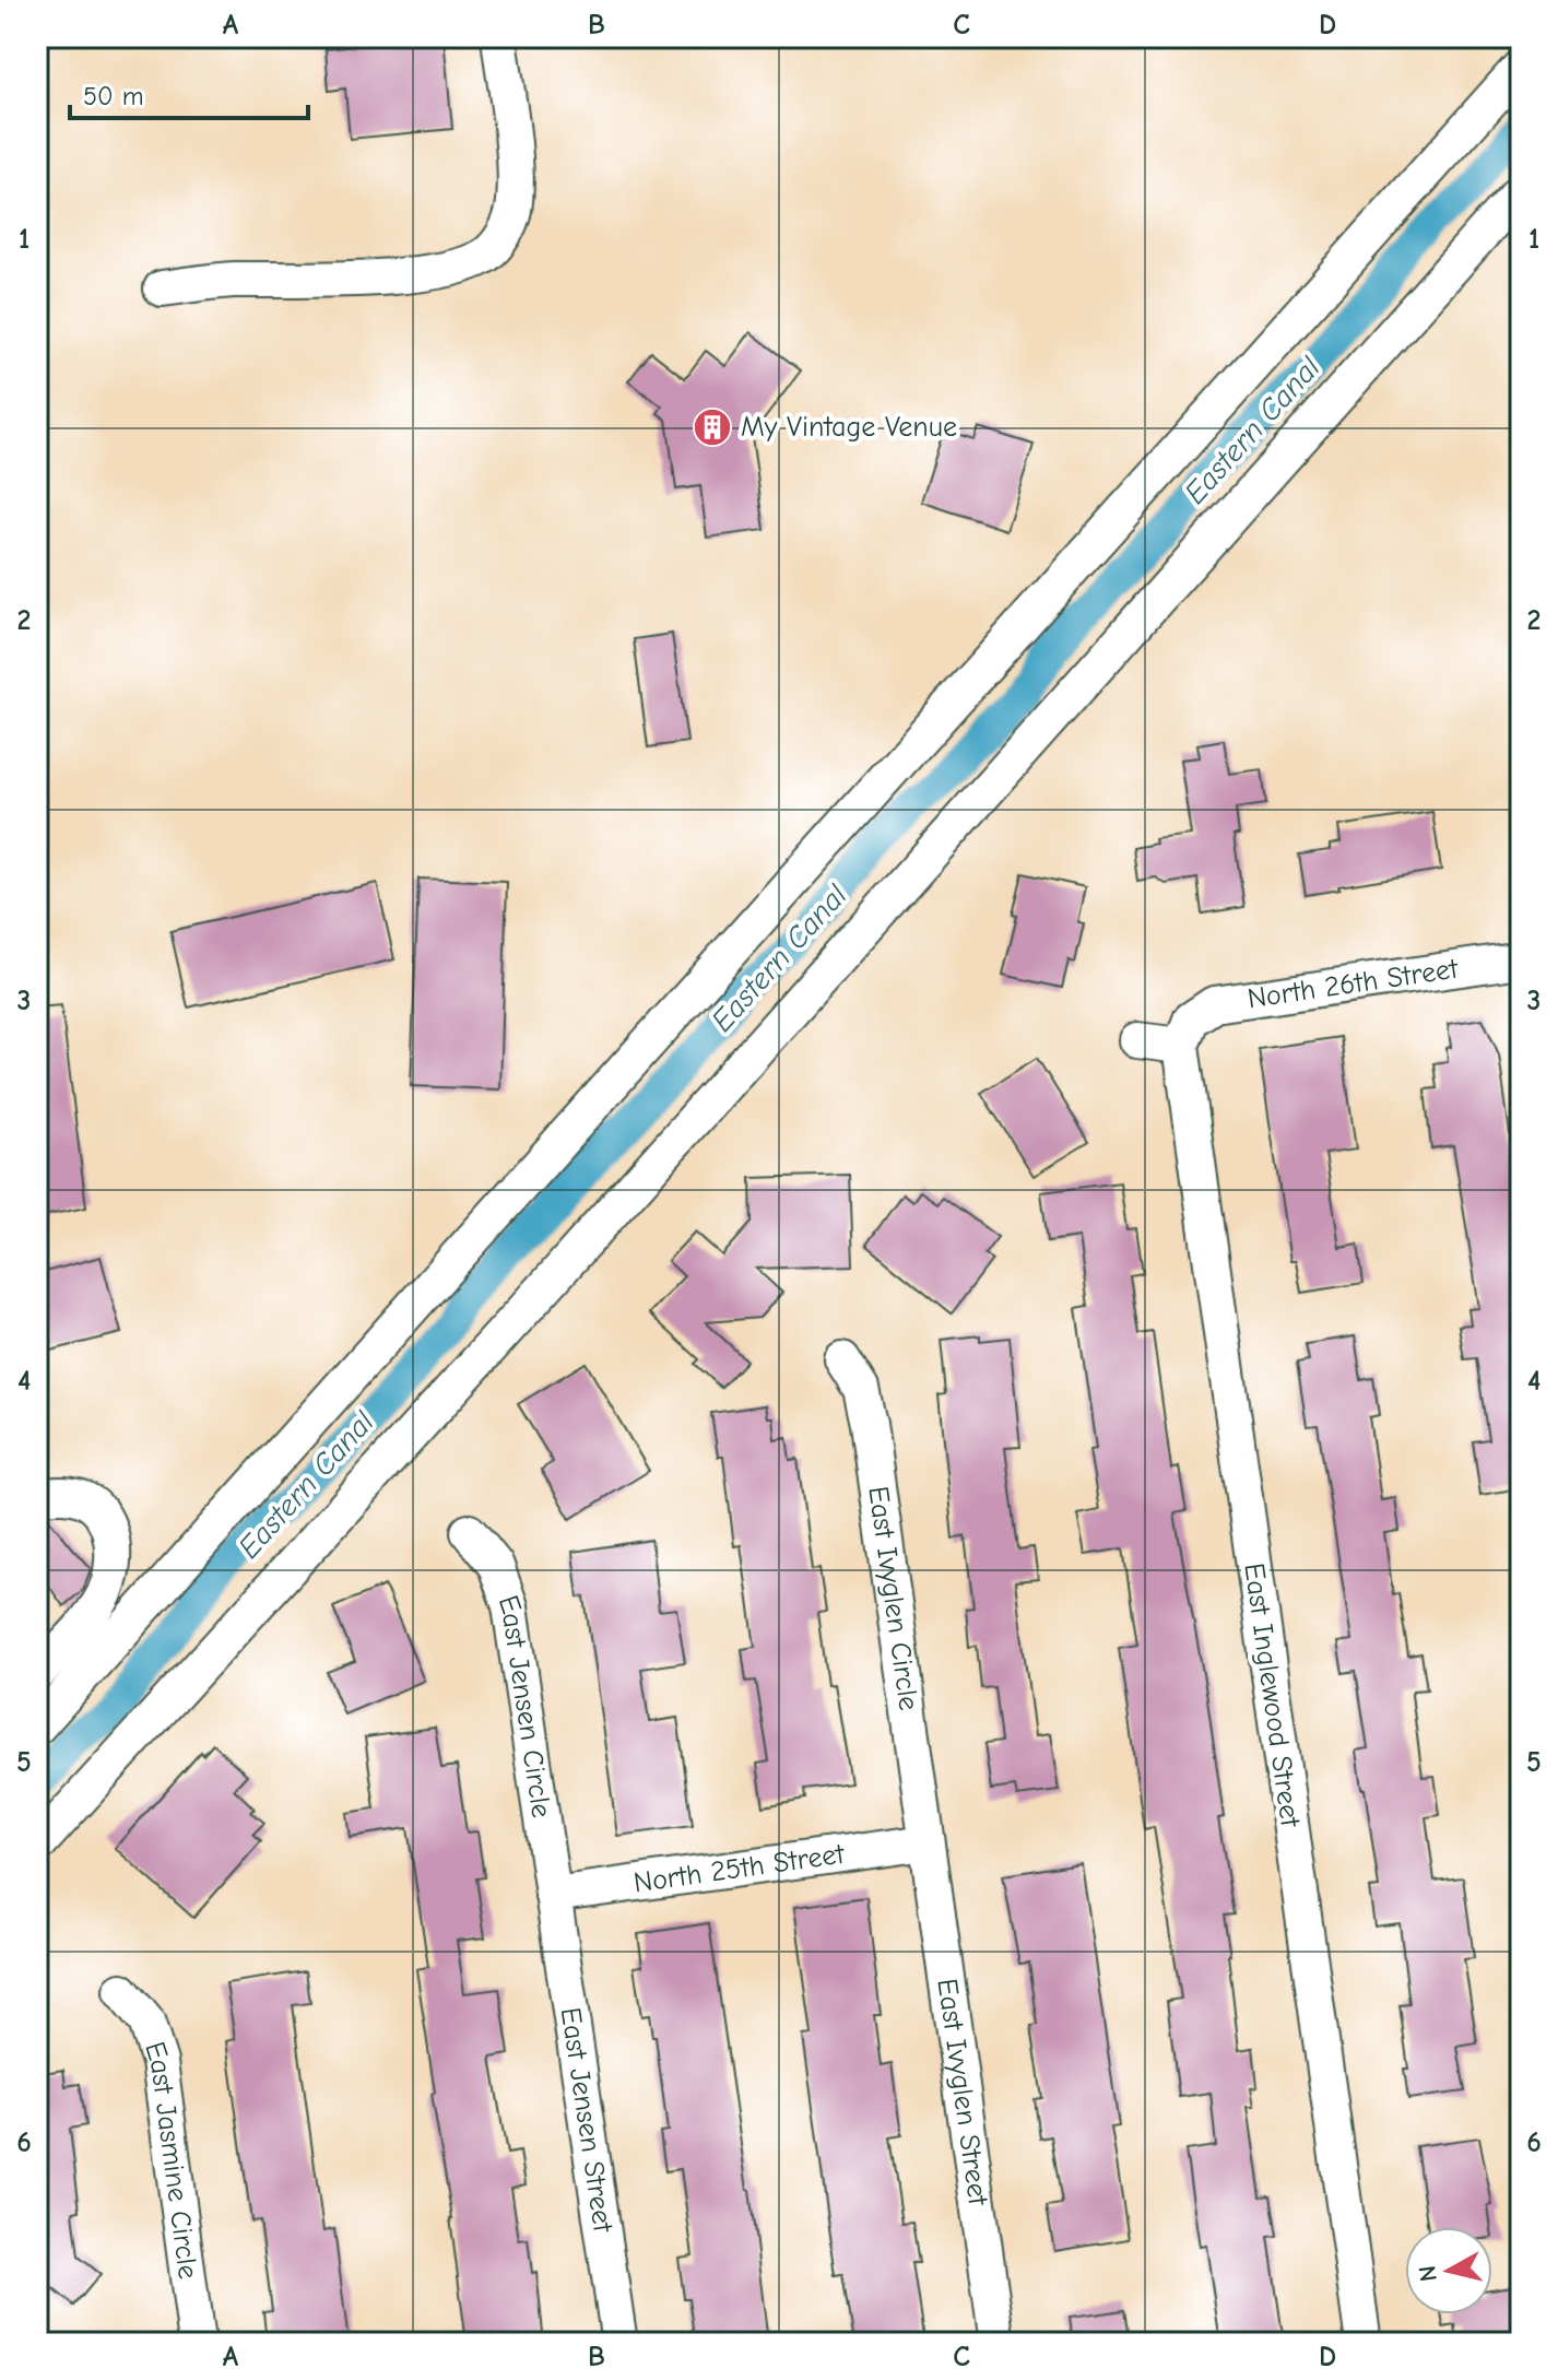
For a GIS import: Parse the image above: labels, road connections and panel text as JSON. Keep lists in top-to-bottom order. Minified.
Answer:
{"streets":{"street":["North 26th Street","East Ivyglen Circle","East Inglewood Street","East Jensen Circle","North 25th Street","East Ivyglen Street","East Jensen Street","East Jasmine Circle"]},"crossings":[["North 26th Street","East Inglewood Street"],["East Ivyglen Circle","North 25th Street"],["East Ivyglen Circle","East Ivyglen Street"],["East Jensen Circle","North 25th Street"],["East Jensen Circle","East Jensen Street"],["North 25th Street","East Ivyglen Street"],["North 25th Street","East Jensen Street"]],"water":["Eastern Canal"],"places":{"building":["My Vintage Venue"]},"scale_bar":"50 m","north":"left","grid":{"columns":["A","B","C","D"],"rows":["1","2","3","4","5","6"]}}
